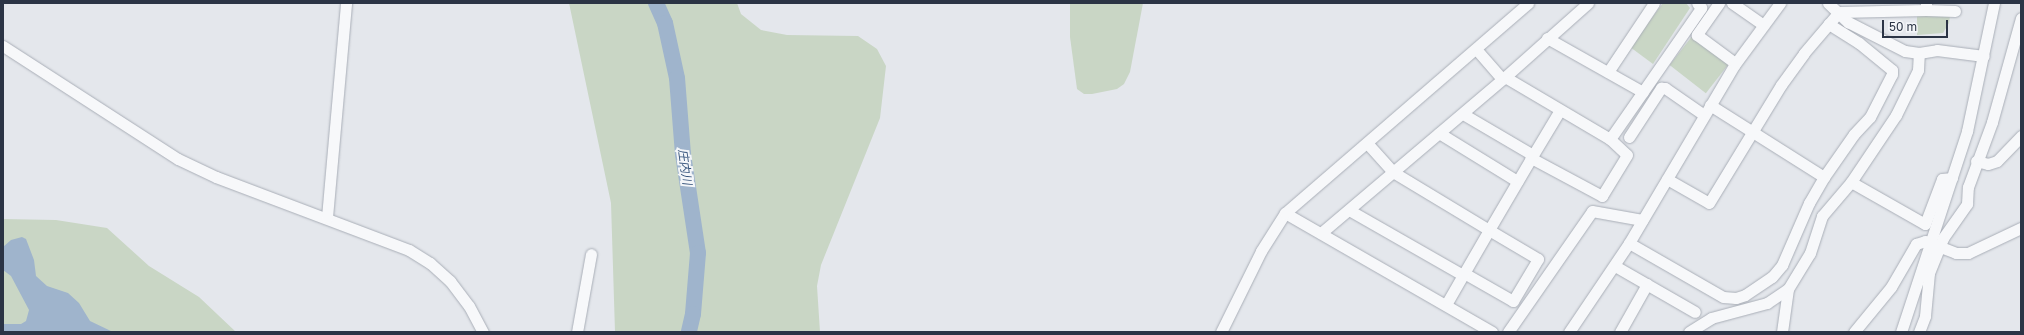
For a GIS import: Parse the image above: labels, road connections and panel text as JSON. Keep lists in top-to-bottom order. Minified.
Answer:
{"water":["庄内川"],"scale_bar":"50 m"}
